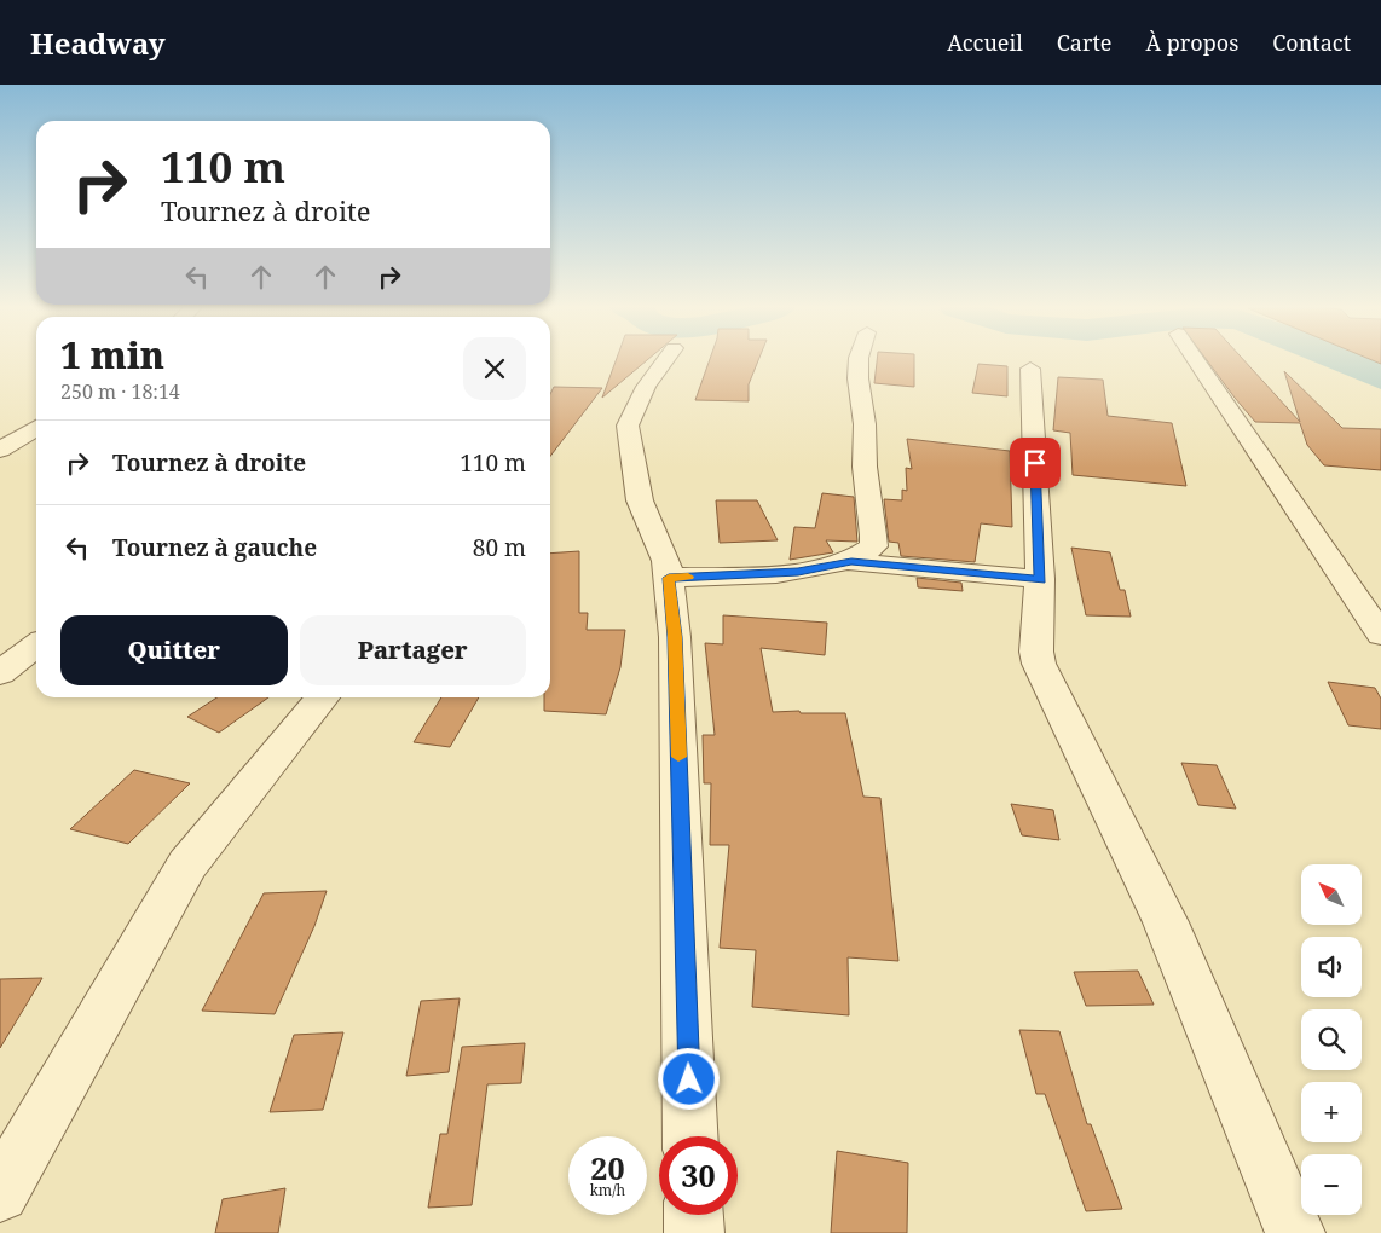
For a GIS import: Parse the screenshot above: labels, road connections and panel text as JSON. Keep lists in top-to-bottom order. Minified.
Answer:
{"north":"top left","page":{"header":"Headway","nav":["Accueil","Carte","À propos","Contact"],"turn":["110 m","Tournez à droite"],"heading":["1 min","250 m · 18:14"],"list":[{"name":"Tournez à droite","value":"110 m"},{"name":"Tournez à gauche","value":"80 m"}],"buttons":["Quitter","Partager"],"map_buttons":["+","−"],"speed":"20 km/h","limit":"30"}}
